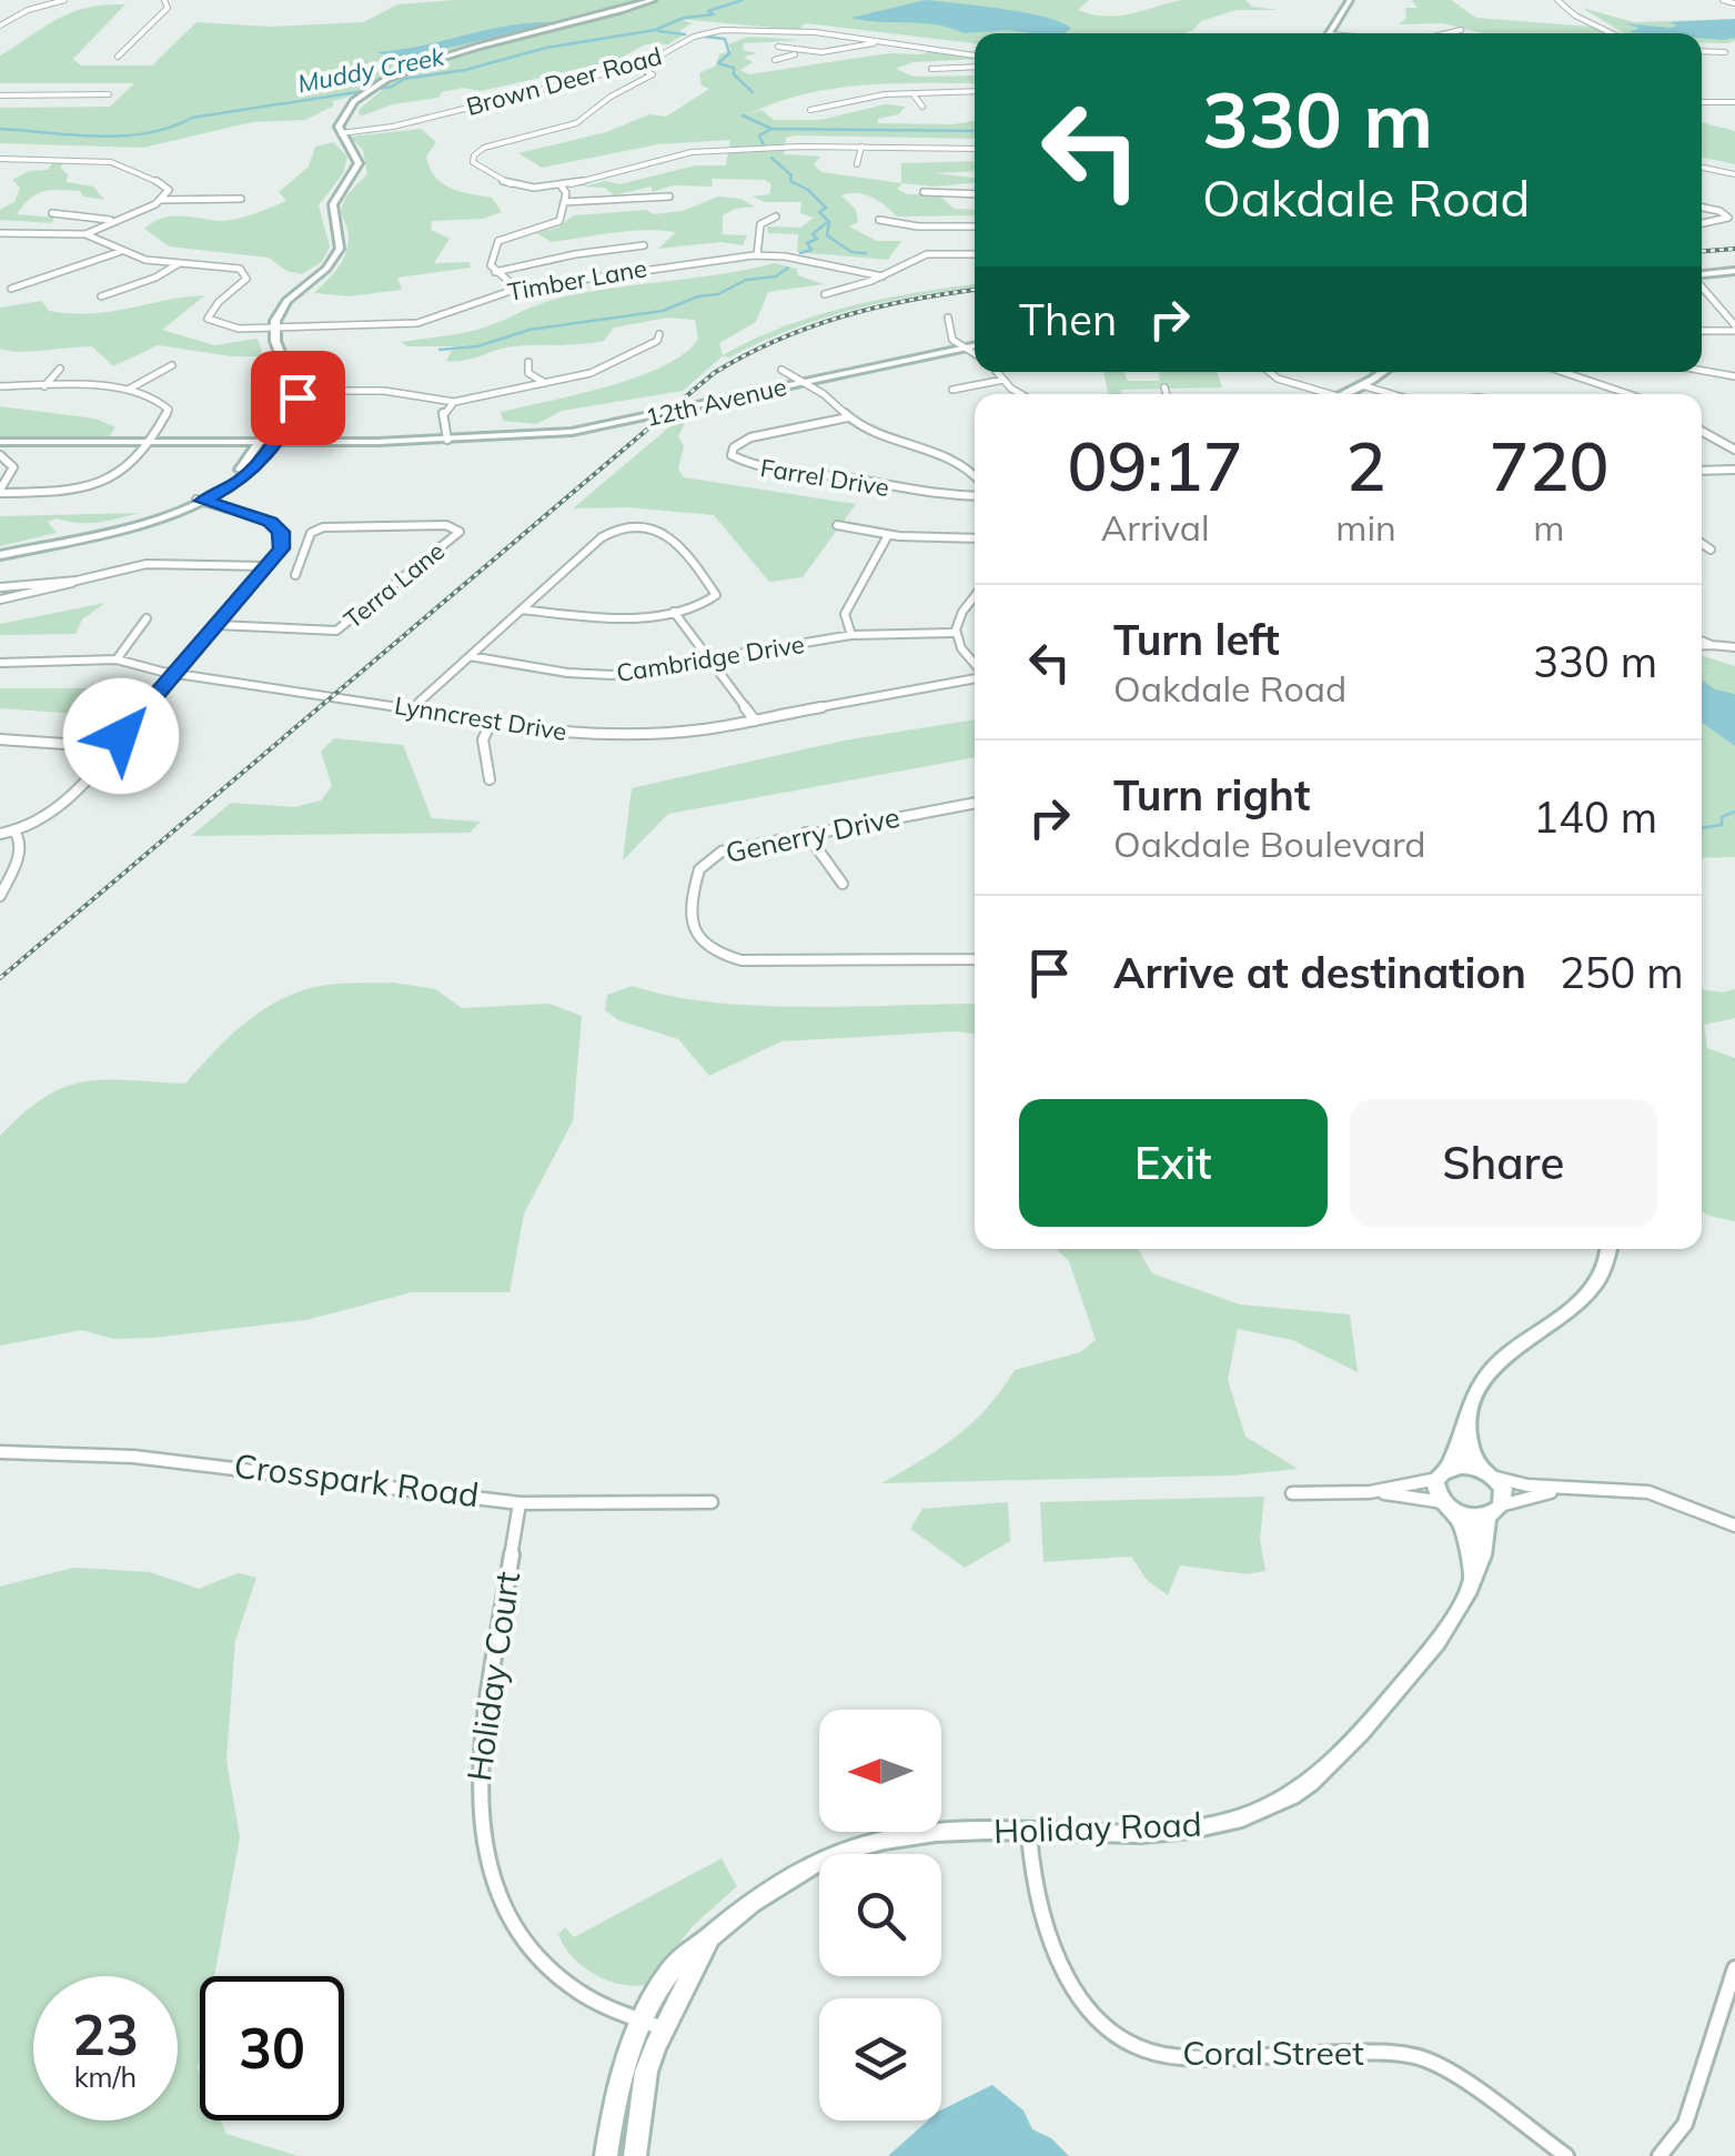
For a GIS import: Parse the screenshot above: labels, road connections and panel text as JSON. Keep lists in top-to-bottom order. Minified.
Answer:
{"streets":{"street":["Brown Deer Road","Timber Lane","12th Avenue","Farrel Drive","Terra Lane","Cambridge Drive","Lynncrest Drive","Generry Drive","Crosspark Road","Holiday Court","Holiday Road","Coral Street"]},"crossings":[["Crosspark Road","Holiday Court"],["Holiday Court","Holiday Road"],["Holiday Road","Coral Street"]],"water":["Muddy Creek"],"north":"left","page":{"turn":["330 m","Oakdale Road"],"then":"Then","eta":["09:17","Arrival","2","min","720","m"],"list":[{"name":"Turn left","note":"Oakdale Road","value":"330 m"},{"name":"Turn right","note":"Oakdale Boulevard","value":"140 m"},{"name":"Arrive at destination","value":"250 m"}],"buttons":["Exit","Share"],"speed":"23 km/h","limit":"30"}}
